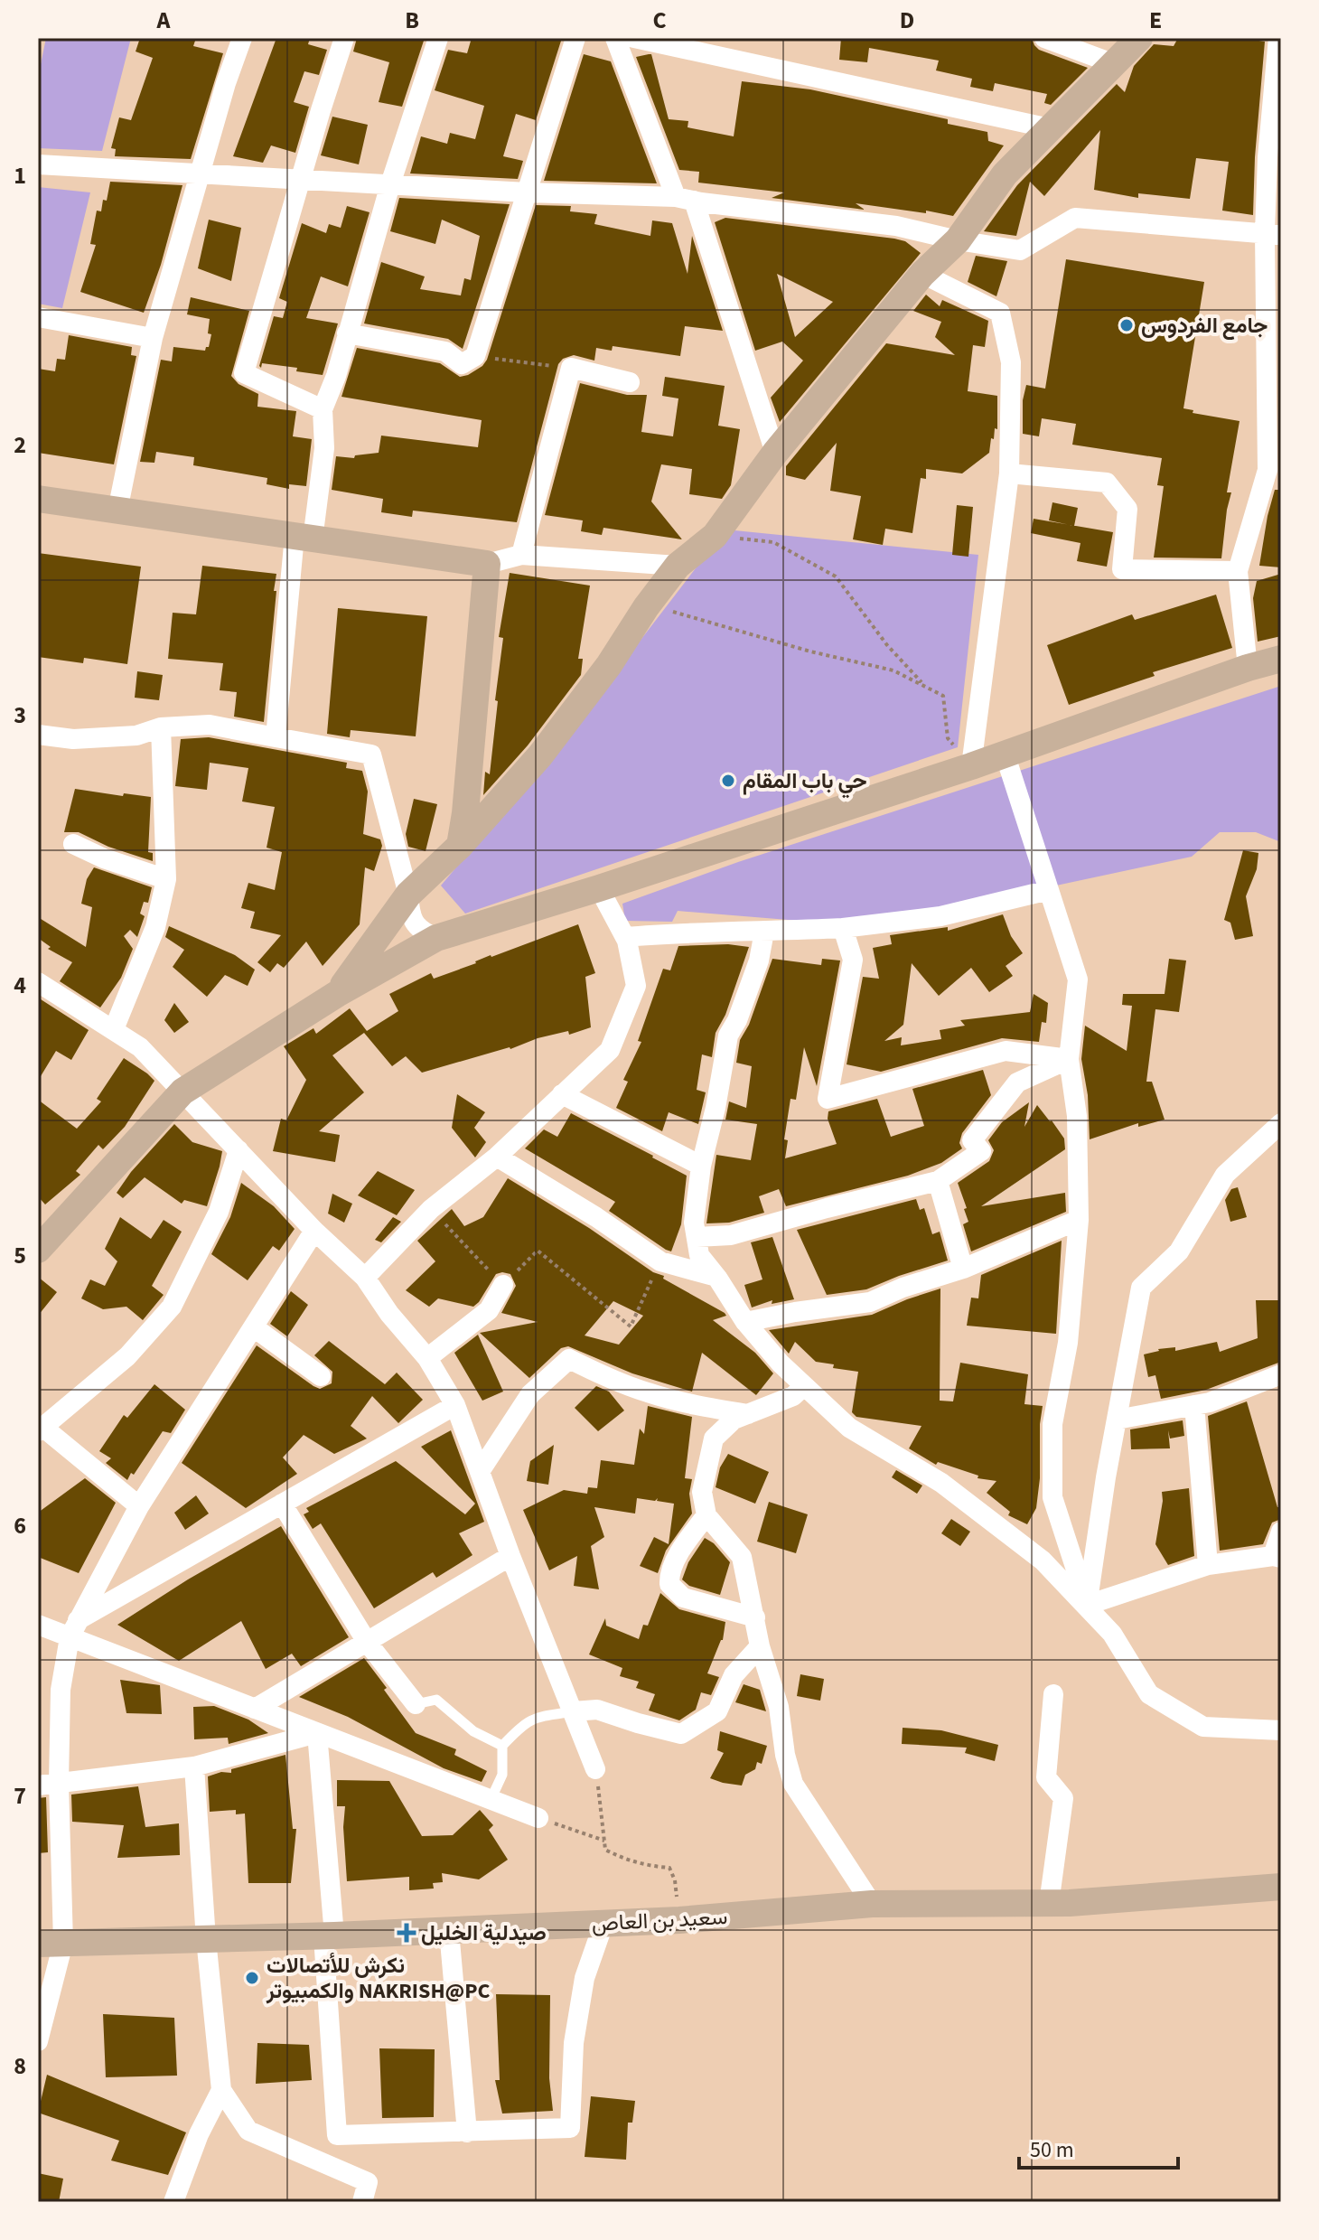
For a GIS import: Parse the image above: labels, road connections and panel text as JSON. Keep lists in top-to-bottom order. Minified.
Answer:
{"streets":{"main road":["سعيد بن العاص"]},"places":{"other":["جامع الفردوس","حي باب المقام","نكرش للأتصالات والكمبيوتر NAKRISH@PC"],"health":["صيدلية الخليل"]},"scale_bar":"50 m","grid":{"columns":["A","B","C","D","E"],"rows":["1","2","3","4","5","6","7","8"]}}
